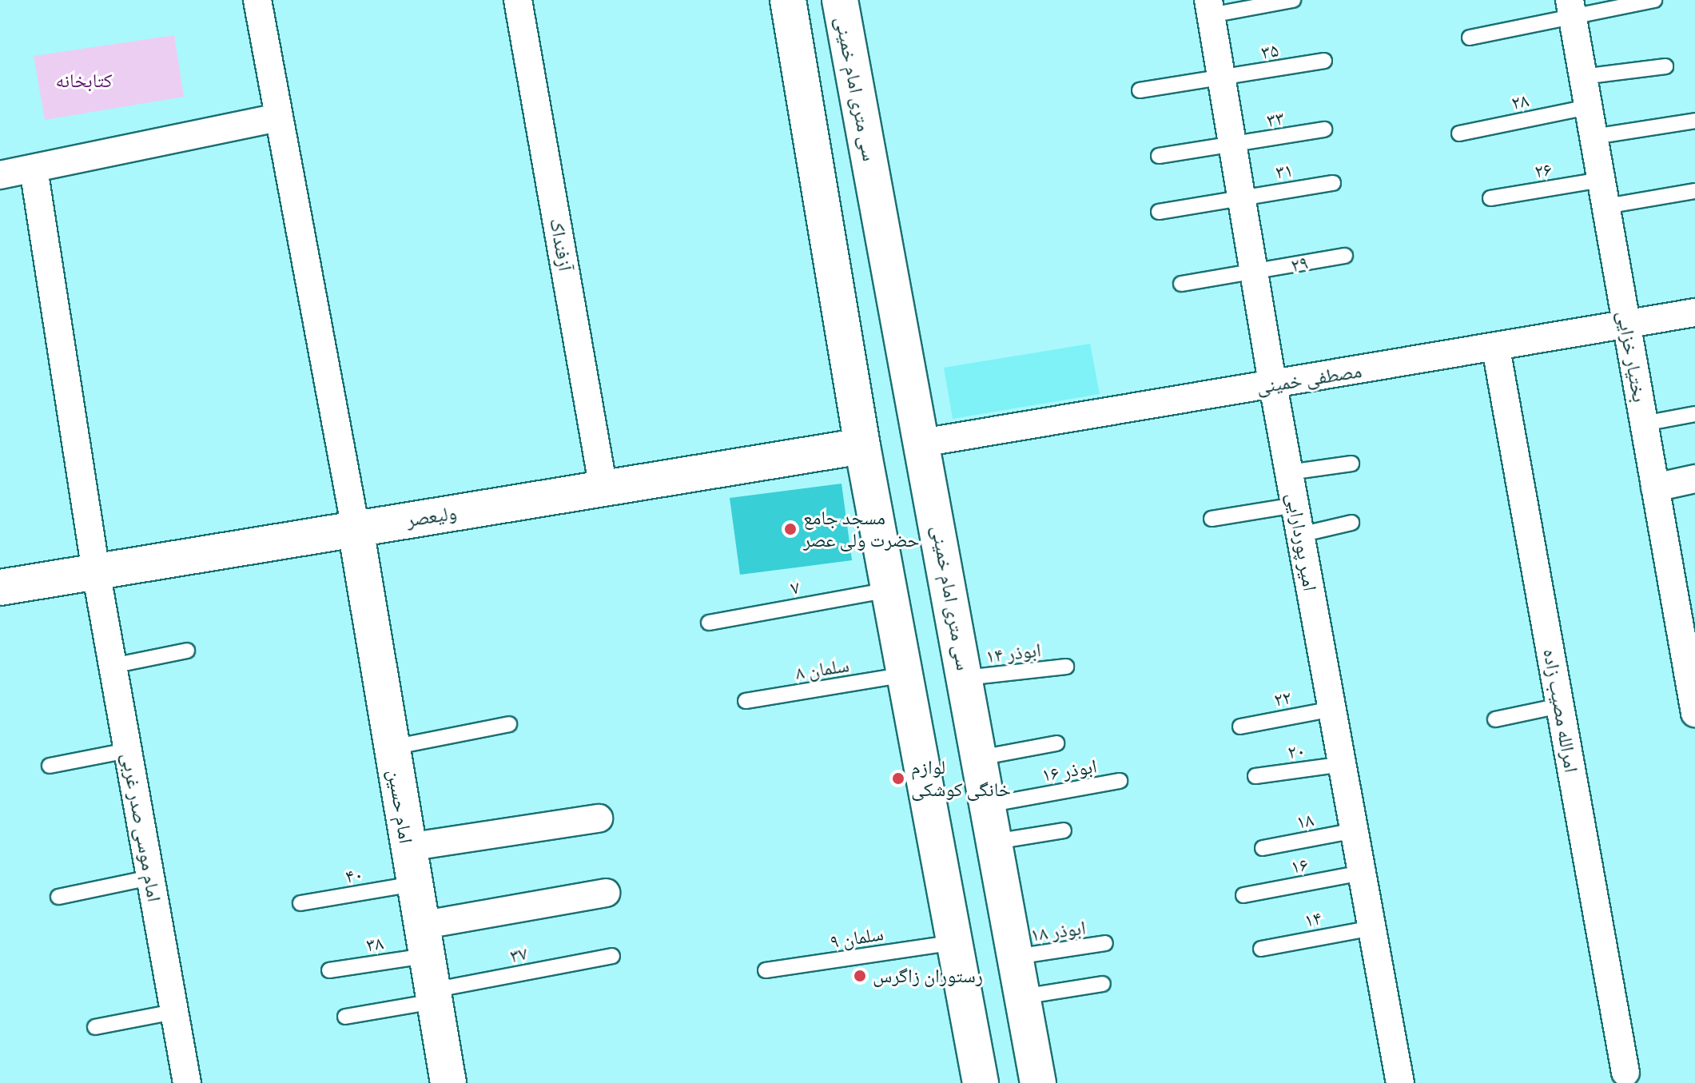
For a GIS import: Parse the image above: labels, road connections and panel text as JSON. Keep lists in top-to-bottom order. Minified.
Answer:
{"streets":{"main road":["سی متری امام خمینی","وليعصر","امام حسین"],"street":["آزفنداک","بختیار خزایی","مصطفی خمینی","امیر پوردارایی","امرالله مصیب زاده","امام موسی صدر غربی"],"lane":["۳۵","۲۸","۳۳","۲۶","۳۱","۲۹","۷","ابوذر ۱۴","سلمان ۸","۲۲","۲۰","ابوذر ۱۶","۱۸","۱۶","۴۰","۱۴","ابوذر ۱۸","سلمان ۹","۳۸","۳۷"]},"crossings":[["۳۵","امیر پوردارایی"],["سی متری امام خمینی","مصطفی خمینی"],["سی متری امام خمینی","ابوذر ۱۴"],["سی متری امام خمینی","ابوذر ۱۶"],["سی متری امام خمینی","ابوذر ۱۸"],["۲۸","بختیار خزایی"],["۳۳","امیر پوردارایی"],["۲۶","بختیار خزایی"],["۳۱","امیر پوردارایی"],["آزفنداک","وليعصر"],["۲۹","امیر پوردارایی"],["بختیار خزایی","مصطفی خمینی"],["مصطفی خمینی","امیر پوردارایی"],["مصطفی خمینی","امرالله مصیب زاده"],["وليعصر","امام حسین"],["وليعصر","امام موسی صدر غربی"],["امیر پوردارایی","۲۲"],["امیر پوردارایی","۲۰"],["امیر پوردارایی","۱۸"],["امیر پوردارایی","۱۶"],["امیر پوردارایی","۱۴"],["امام حسین","۴۰"],["امام حسین","۳۸"],["امام حسین","۳۷"]],"parks":["کتابخانه"],"places":["مسجد جامع حضرت ولی عصر","لوازم خانگی کوشکی","رستوران زاگرس"]}
